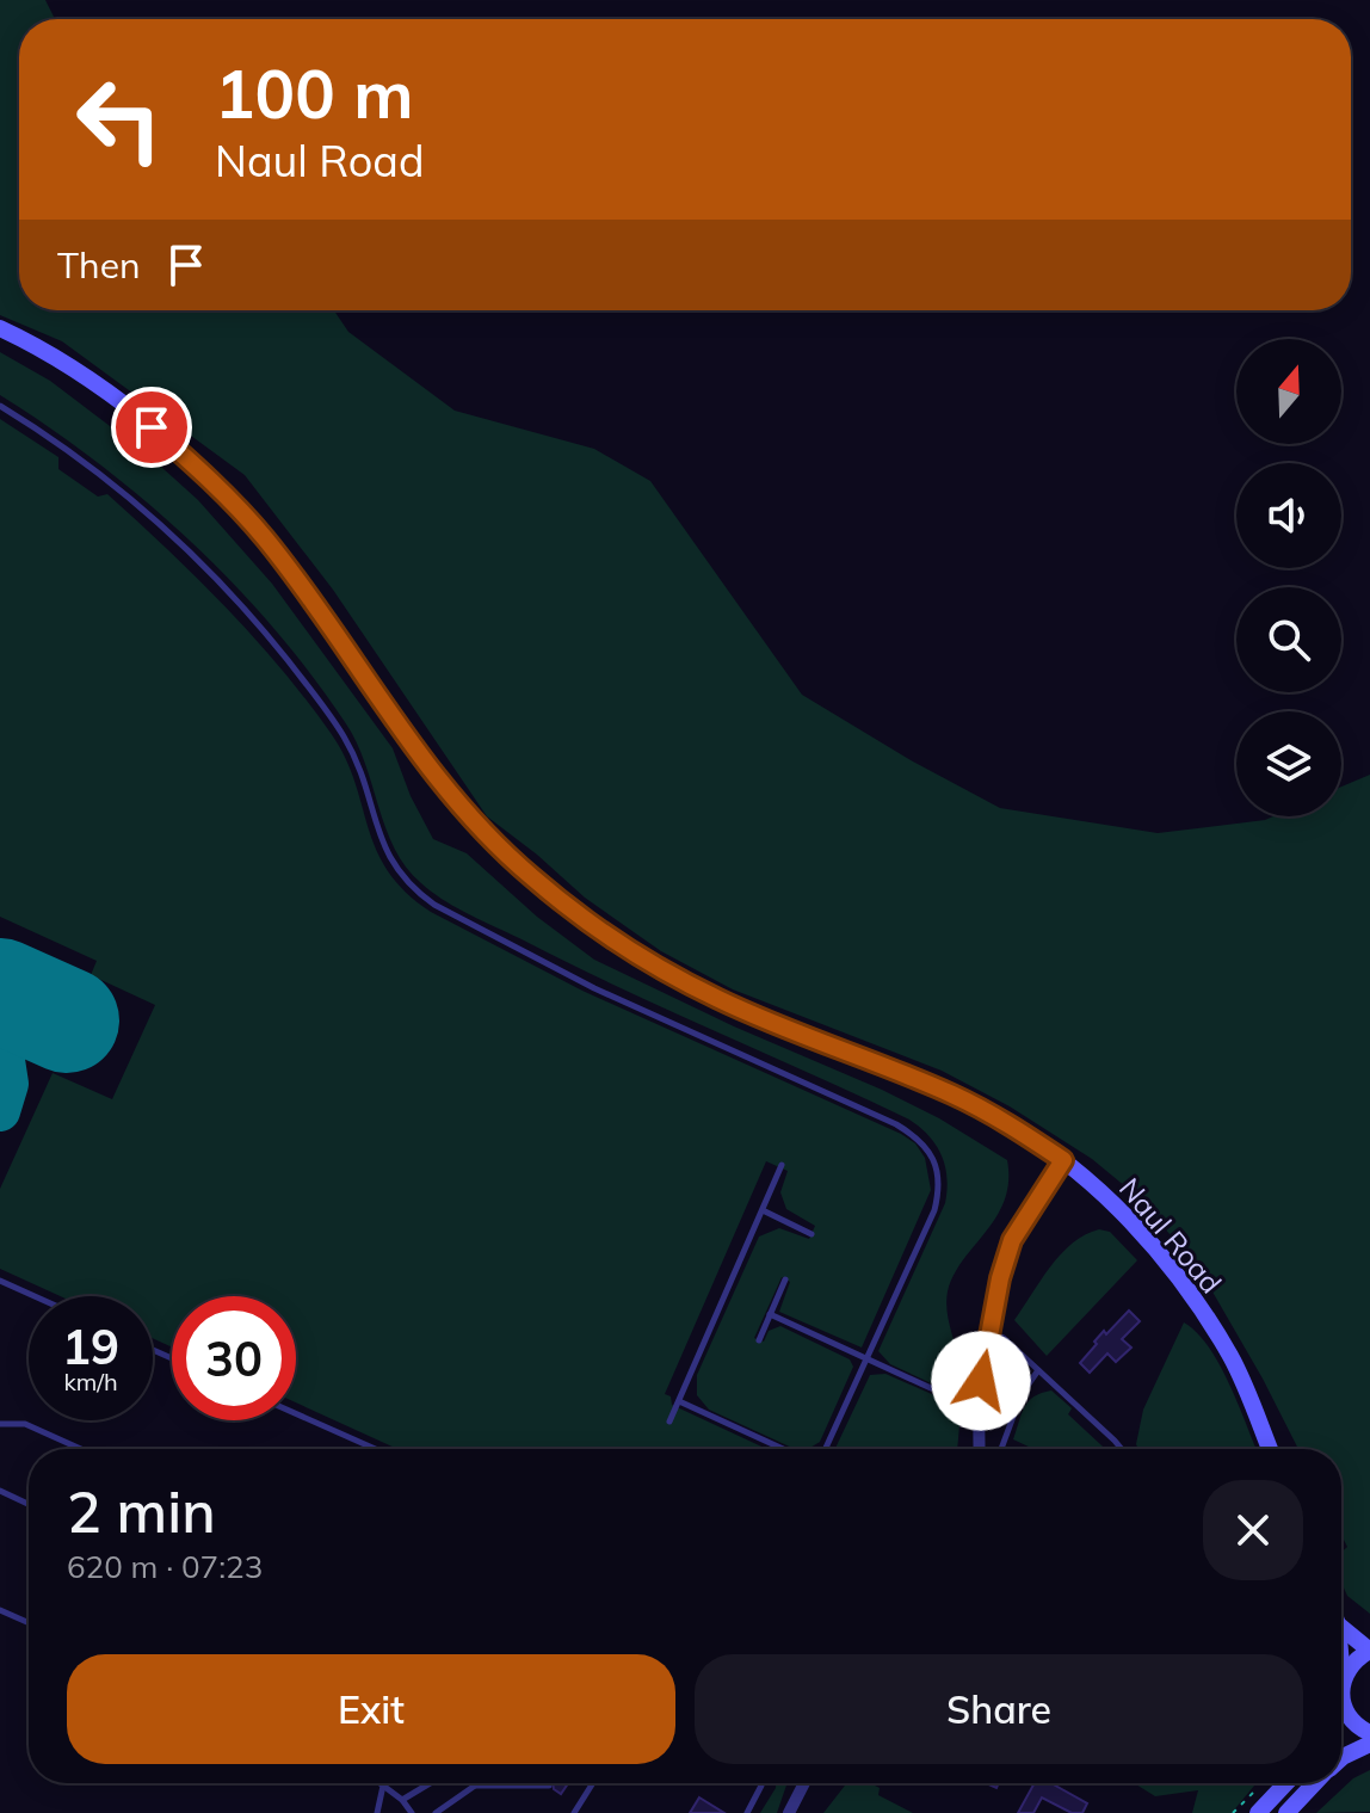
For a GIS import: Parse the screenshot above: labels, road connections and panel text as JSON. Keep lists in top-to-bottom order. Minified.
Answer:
{"streets":{"street":["Naul Road"]},"north":"top","page":{"turn":["100 m","Naul Road"],"then":"Then","speed":"19 km/h","limit":"30","heading":["2 min","620 m · 07:23"],"buttons":["Exit","Share"]}}
